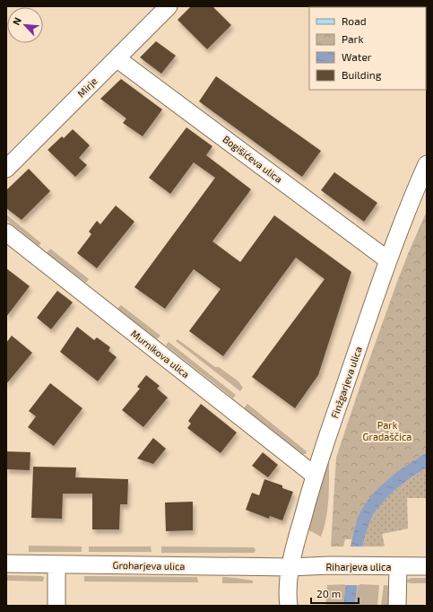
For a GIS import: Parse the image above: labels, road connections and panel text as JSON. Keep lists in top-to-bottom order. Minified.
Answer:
{"streets":{"street":["Mirje","Bogišićeva ulica","Murnikova ulica","Finžgarjeva ulica","Groharjeva ulica","Riharjeva ulica"]},"crossings":[["Mirje","Bogišićeva ulica"],["Bogišićeva ulica","Finžgarjeva ulica"],["Murnikova ulica","Finžgarjeva ulica"],["Finžgarjeva ulica","Groharjeva ulica"],["Finžgarjeva ulica","Riharjeva ulica"],["Groharjeva ulica","Riharjeva ulica"]],"parks":["Park Gradaščica"],"legend":["Road","Park","Water","Building"],"scale_bar":"20 m","north":"top left"}
